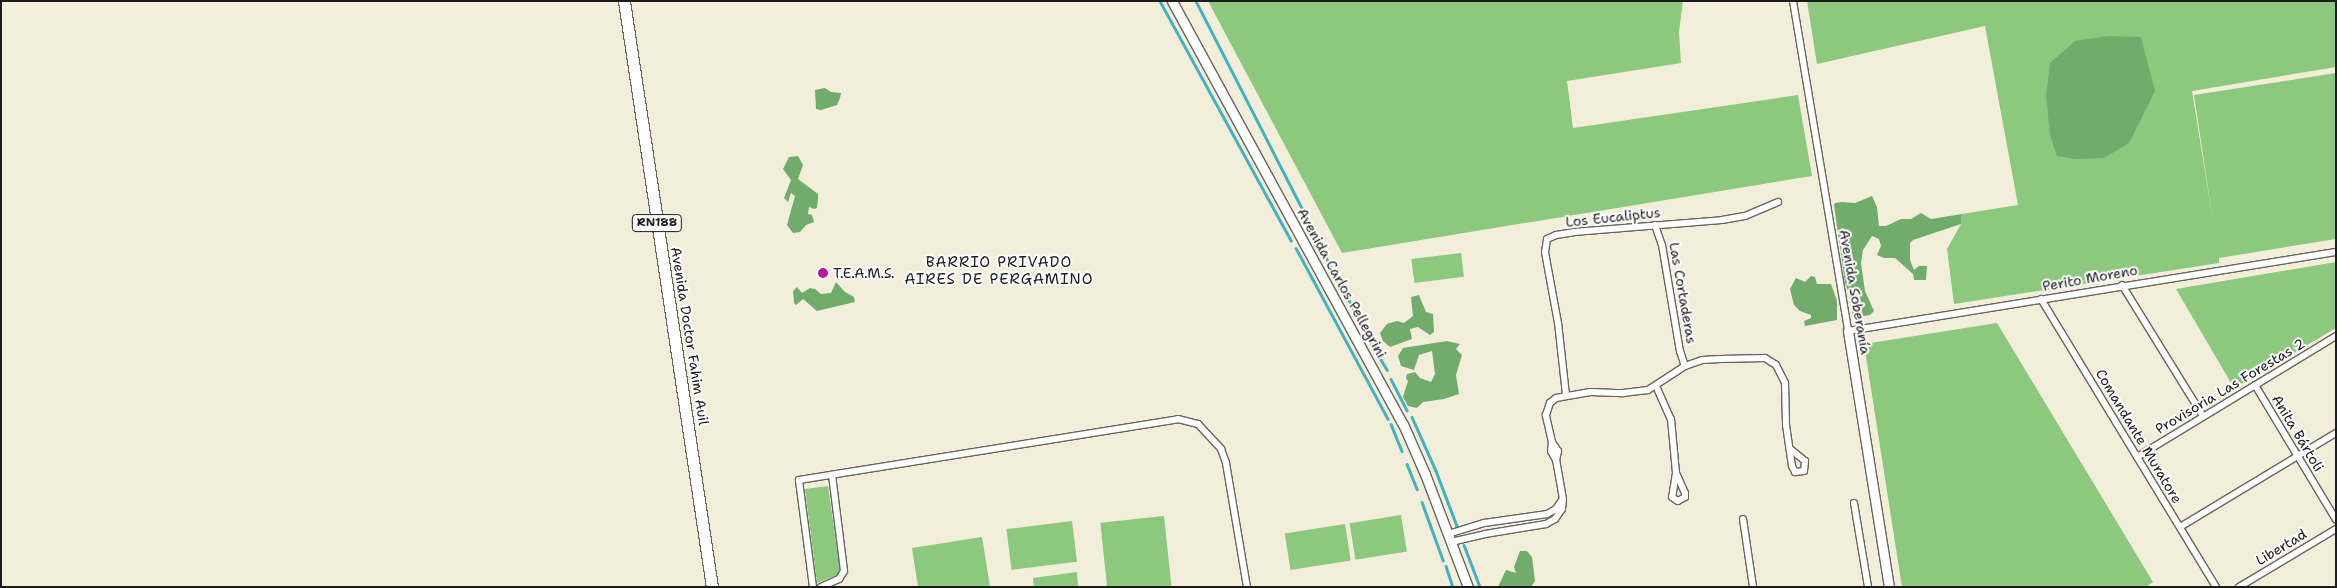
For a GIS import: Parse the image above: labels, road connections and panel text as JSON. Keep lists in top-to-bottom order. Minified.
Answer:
{"streets":{"highway":["RN188","Avenida Doctor Fahim Auil"],"main road":["Avenida Carlos Pellegrini","Avenida Soberanía"],"street":["Los Eucaliptus","Perito Moreno","Las Cortaderas","Provisoria Las Forestas 2","Anita Bártoli","Comandante Muratore","Libertad"]},"crossings":[["Los Eucaliptus","Las Cortaderas"],["Perito Moreno","Avenida Soberanía"],["Perito Moreno","Comandante Muratore"],["Provisoria Las Forestas 2","Anita Bártoli"],["Provisoria Las Forestas 2","Comandante Muratore"]],"districts":["BARRIO PRIVADO AIRES DE PERGAMINO"],"places":["T.E.A.M.S."]}
